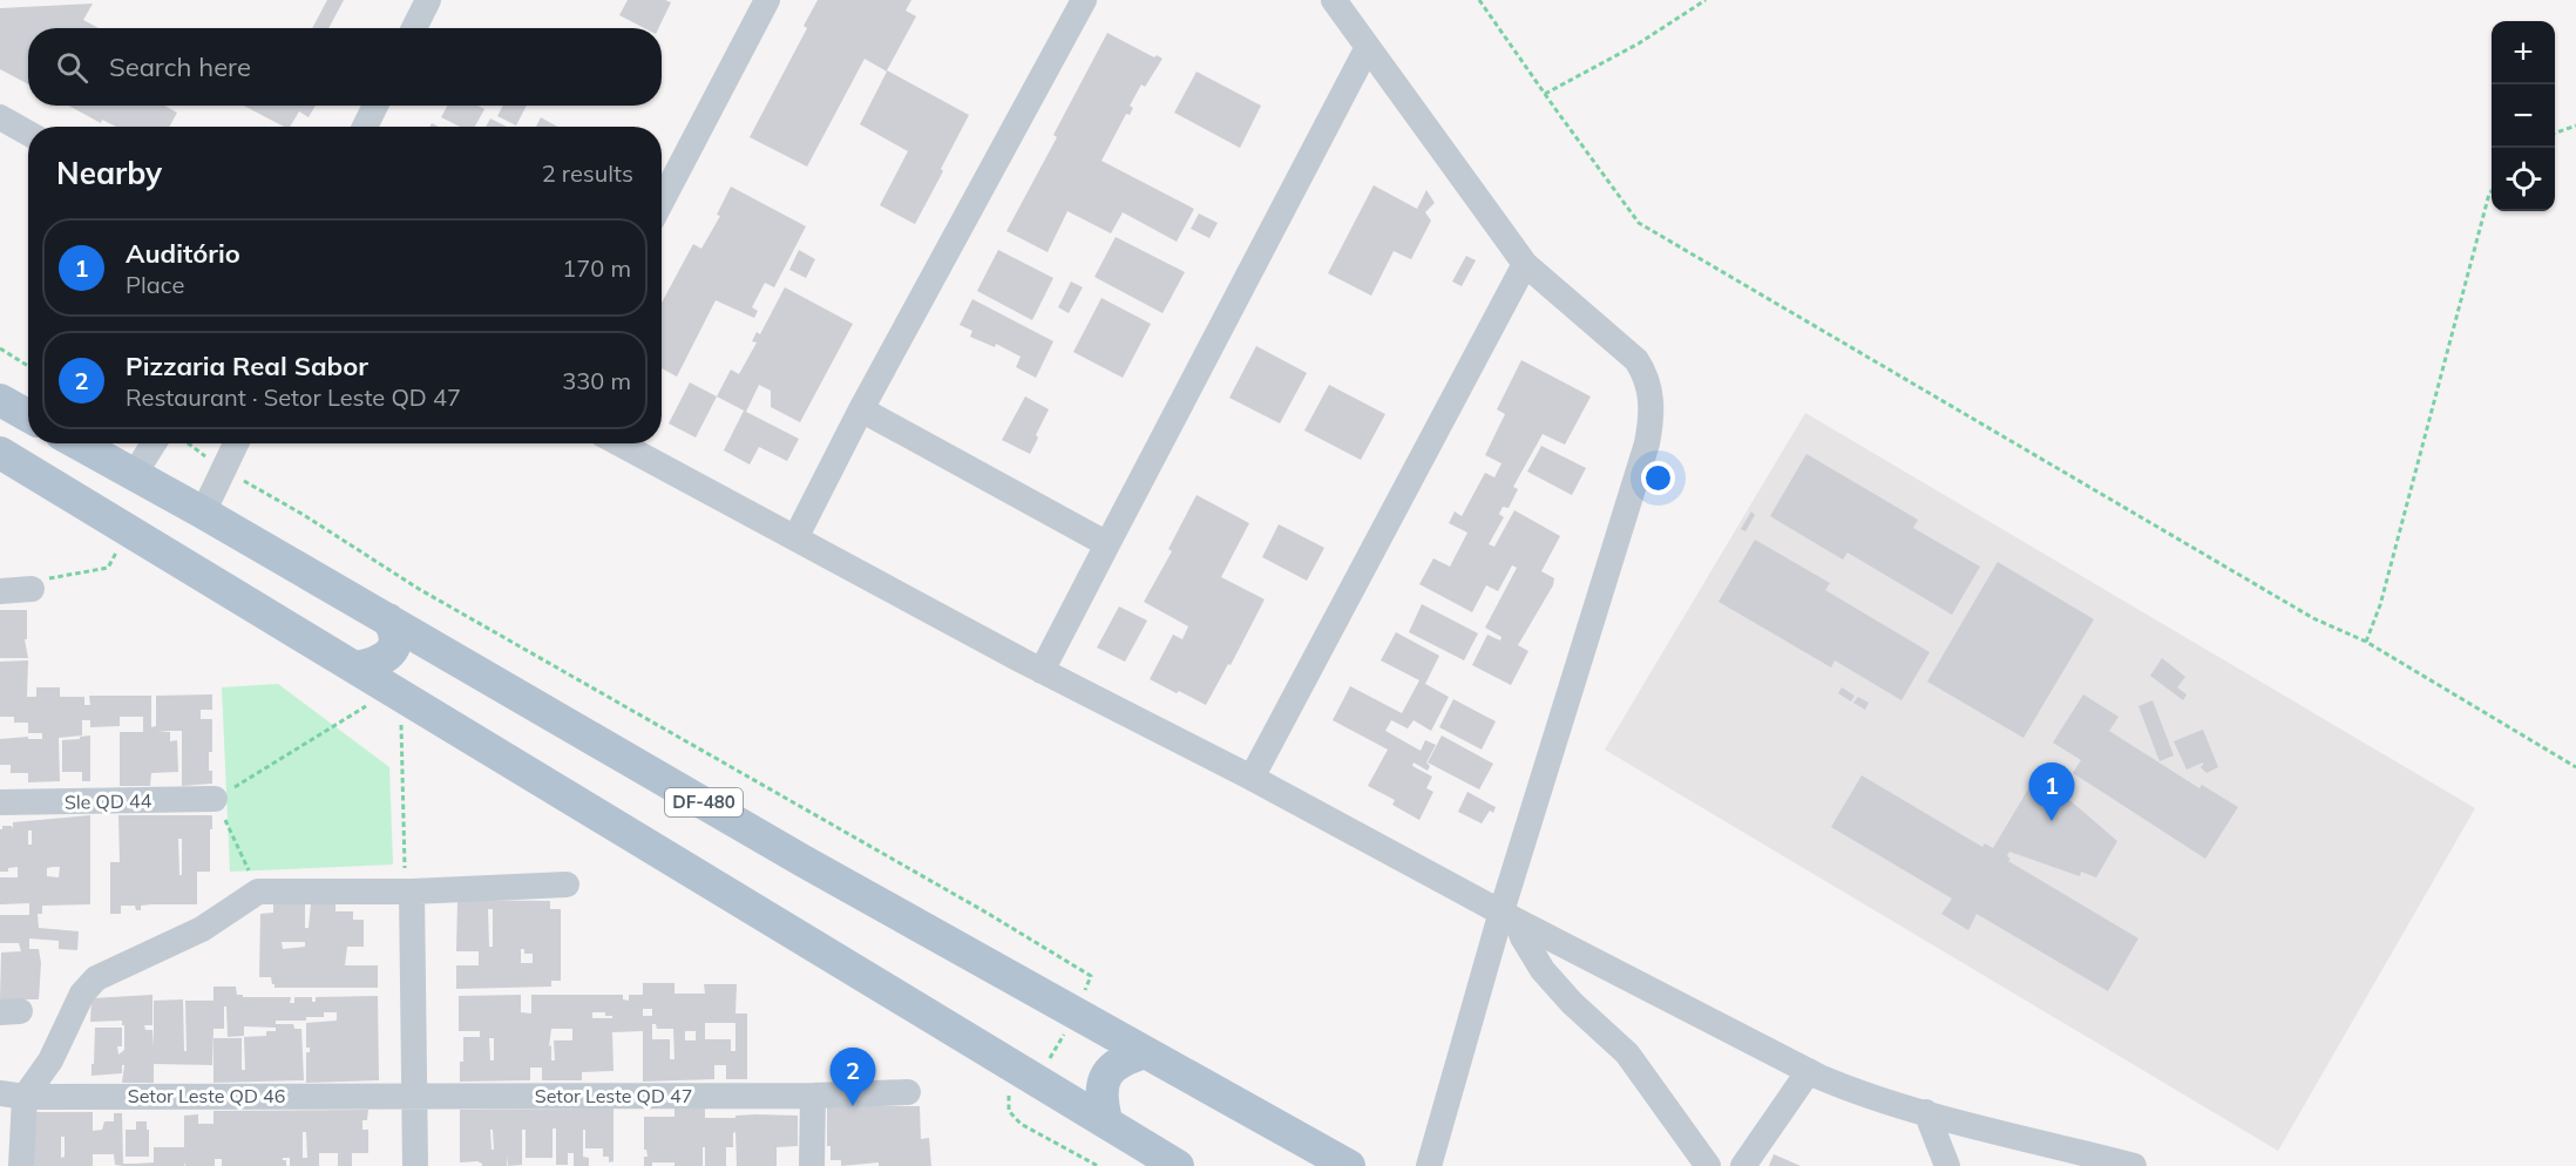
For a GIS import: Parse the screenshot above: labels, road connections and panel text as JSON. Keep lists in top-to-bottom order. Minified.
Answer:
{"streets":{"main road":["DF-480"],"street":["Sle QD 44","Setor Leste QD 46","Setor Leste QD 47"]},"crossings":[["Setor Leste QD 46","Setor Leste QD 47"]],"page":{"map_buttons":["+","−"],"search":"Search here","heading":["Nearby","2 results"],"list":[{"mark":"1","name":"Auditório","note":"Place","value":"170 m"},{"mark":"2","name":"Pizzaria Real Sabor","note":"Restaurant · Setor Leste QD 47","value":"330 m"}],"pins":["1","2"]}}
